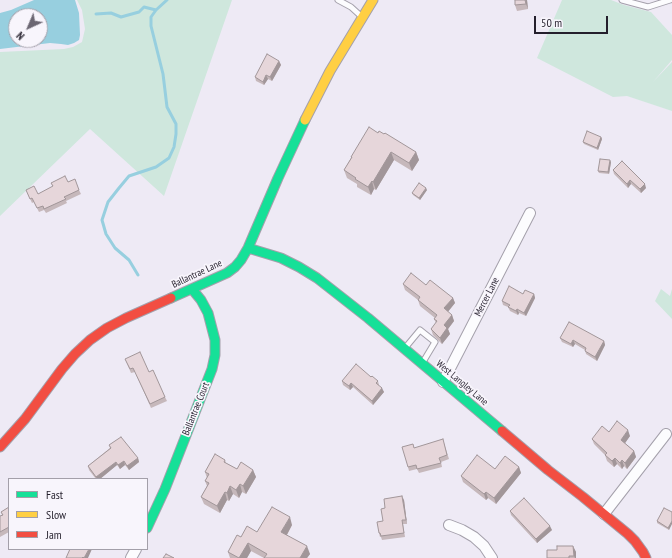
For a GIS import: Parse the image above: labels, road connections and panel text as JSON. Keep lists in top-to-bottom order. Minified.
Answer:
{"streets":{"street":["Ballantrae Lane","Mercer Lane","West Langley Lane","Ballantrae Court"]},"crossings":[["Ballantrae Lane","West Langley Lane"],["Ballantrae Lane","Ballantrae Court"],["Mercer Lane","West Langley Lane"]],"legend":["Fast","Slow","Jam"],"scale_bar":"50 m","north":"bottom left"}
